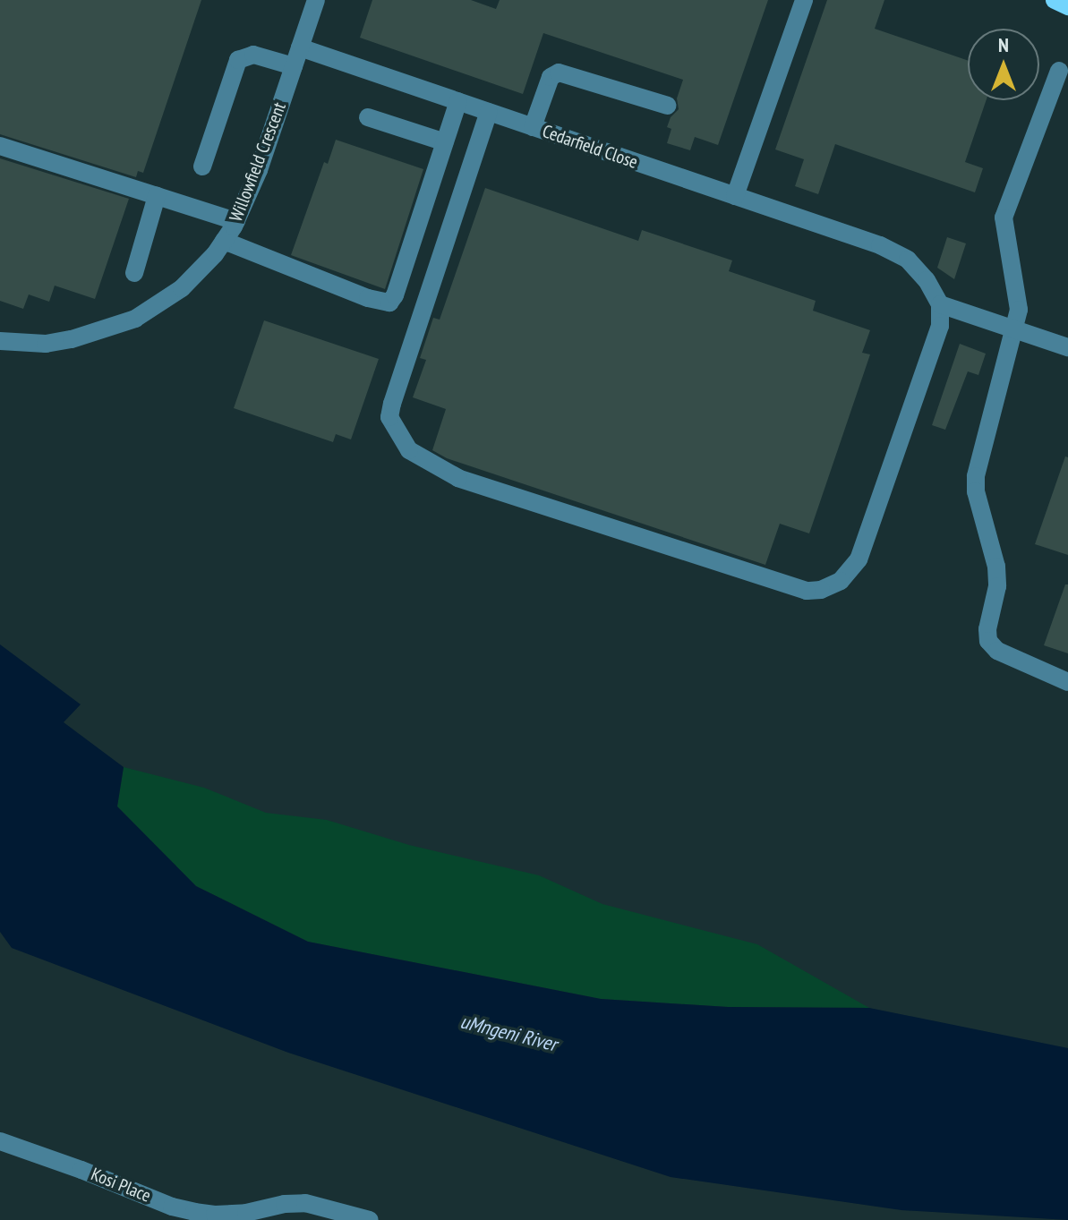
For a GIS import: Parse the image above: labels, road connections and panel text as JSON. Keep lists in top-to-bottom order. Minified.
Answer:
{"streets":{"street":["Cedarfield Close","Willowfield Crescent","Kosi Place"]},"crossings":[["Cedarfield Close","Willowfield Crescent"]],"water":["uMngeni River"],"north":"top"}
